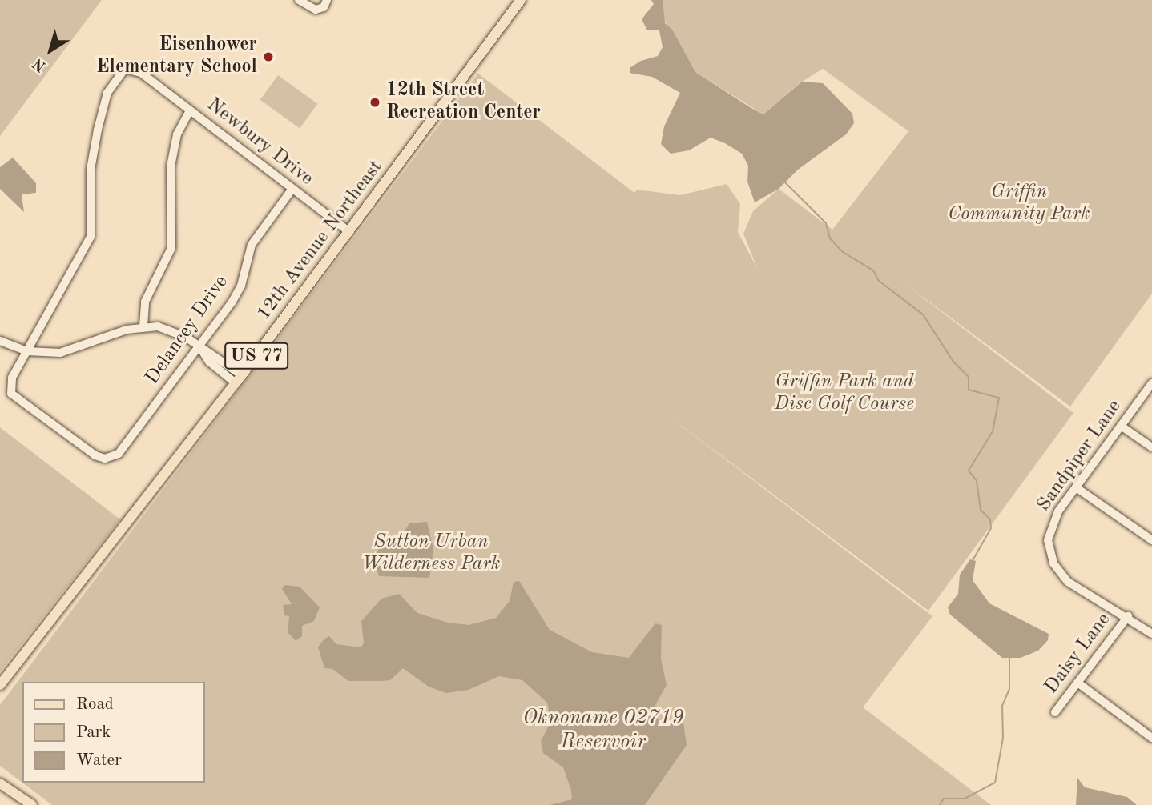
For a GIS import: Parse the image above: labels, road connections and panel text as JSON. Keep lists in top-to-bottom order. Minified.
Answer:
{"streets":{"main road":["12th Avenue Northeast","US 77"],"street":["Newbury Drive","Delancey Drive","Sandpiper Lane","Daisy Lane"]},"crossings":[["Newbury Drive","12th Avenue Northeast"],["Newbury Drive","Delancey Drive"],["Sandpiper Lane","Daisy Lane"]],"water":["Oknoname 02719 Reservoir"],"parks":["Griffin Community Park","Griffin Park and Disc Golf Course","Sutton Urban Wilderness Park"],"places":["Eisenhower Elementary School","12th Street Recreation Center"],"legend":["Road","Park","Water"],"north":"bottom left"}
